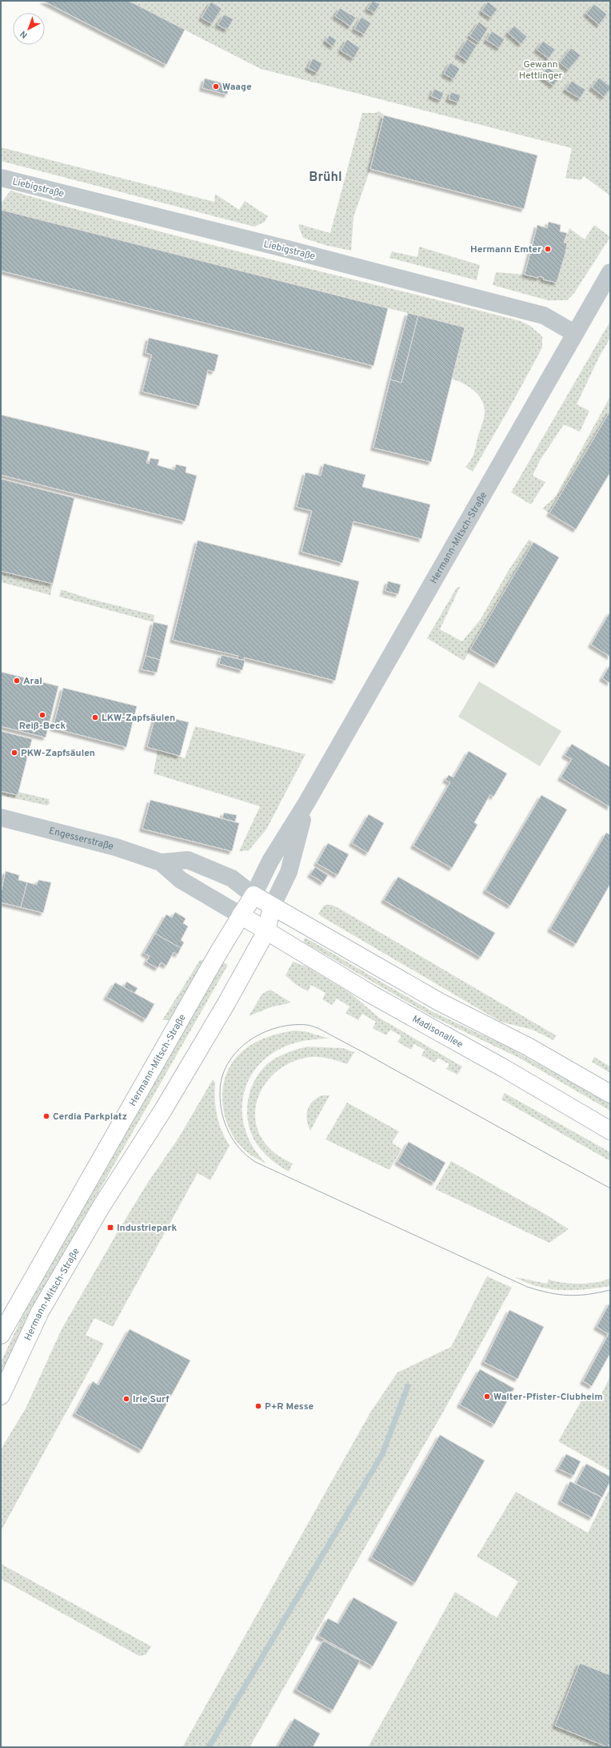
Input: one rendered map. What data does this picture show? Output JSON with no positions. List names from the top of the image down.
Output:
{
  "streets": {
    "main road": ["Hermann-Mitsch-Straße", "Engesserstraße", "Madisonallee"],
    "street": ["Liebigstraße"]
  },
  "crossings": [
    ["Liebigstraße", "Hermann-Mitsch-Straße"],
    ["Hermann-Mitsch-Straße", "Engesserstraße"],
    ["Hermann-Mitsch-Straße", "Madisonallee"],
    ["Engesserstraße", "Madisonallee"]
  ],
  "districts": ["Brühl"],
  "parks": ["Gewann Hettlinger"],
  "places": {
    "other": [
      "Waage",
      "Hermann Emter",
      "Aral",
      "Reiß-Beck",
      "LKW-Zapfsäulen",
      "PKW-Zapfsäulen",
      "Cerdia Parkplatz",
      "Walter-Pfister-Clubheim",
      "Irie Surf",
      "P+R Messe"
    ],
    "transit": ["Industriepark"]
  },
  "north": "bottom left"
}
